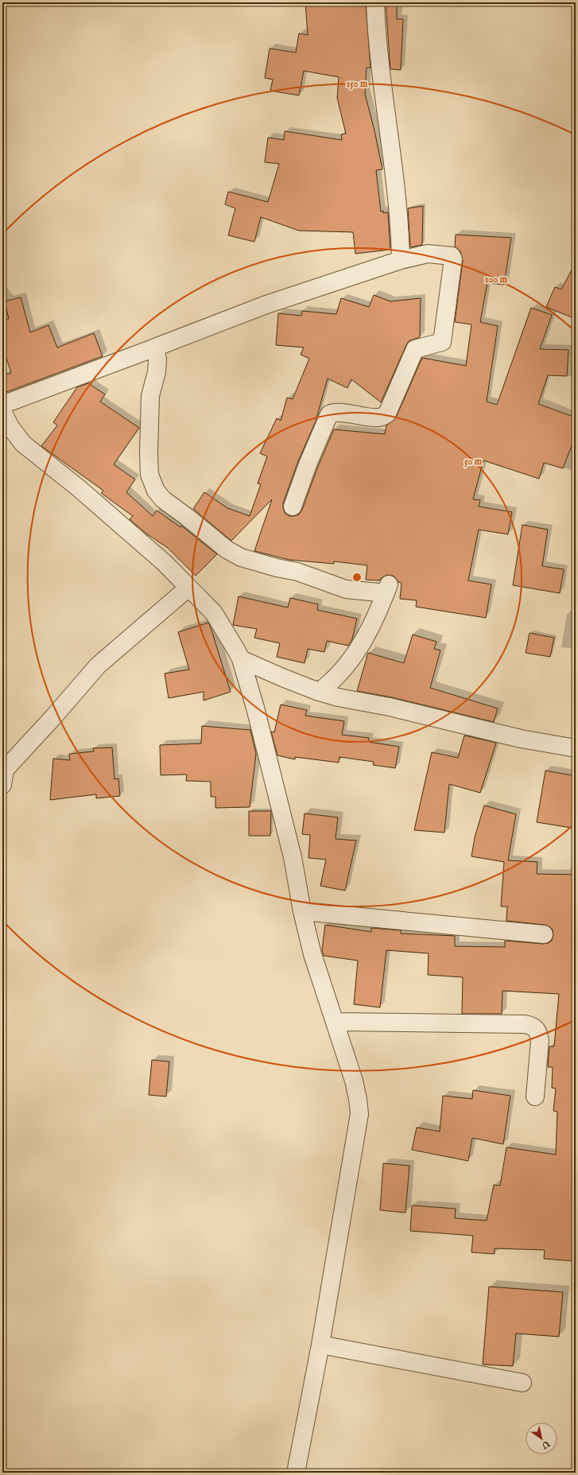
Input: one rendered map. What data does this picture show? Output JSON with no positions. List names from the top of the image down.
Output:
{
  "north": "bottom right",
  "rings": ["150 m", "100 m", "50 m"]
}
